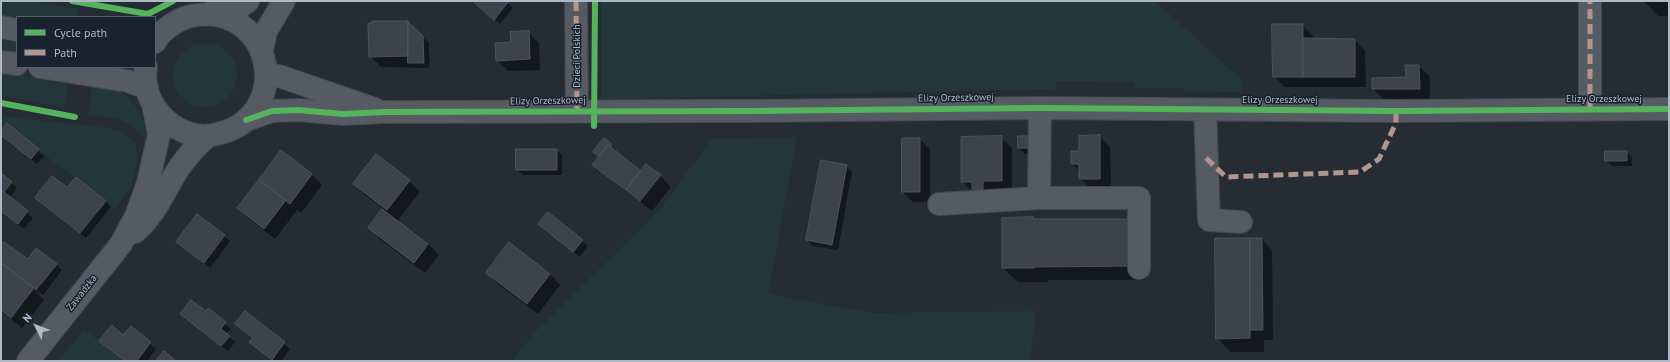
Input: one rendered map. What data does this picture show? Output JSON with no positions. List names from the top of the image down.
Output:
{
  "streets": {
    "street": ["Dzieci Polskich", "Elizy Orzeszkowej", "Zawadzka"]
  },
  "crossings": [
    ["Dzieci Polskich", "Elizy Orzeszkowej"]
  ],
  "legend": ["Cycle path", "Path"],
  "north": "top left"
}
